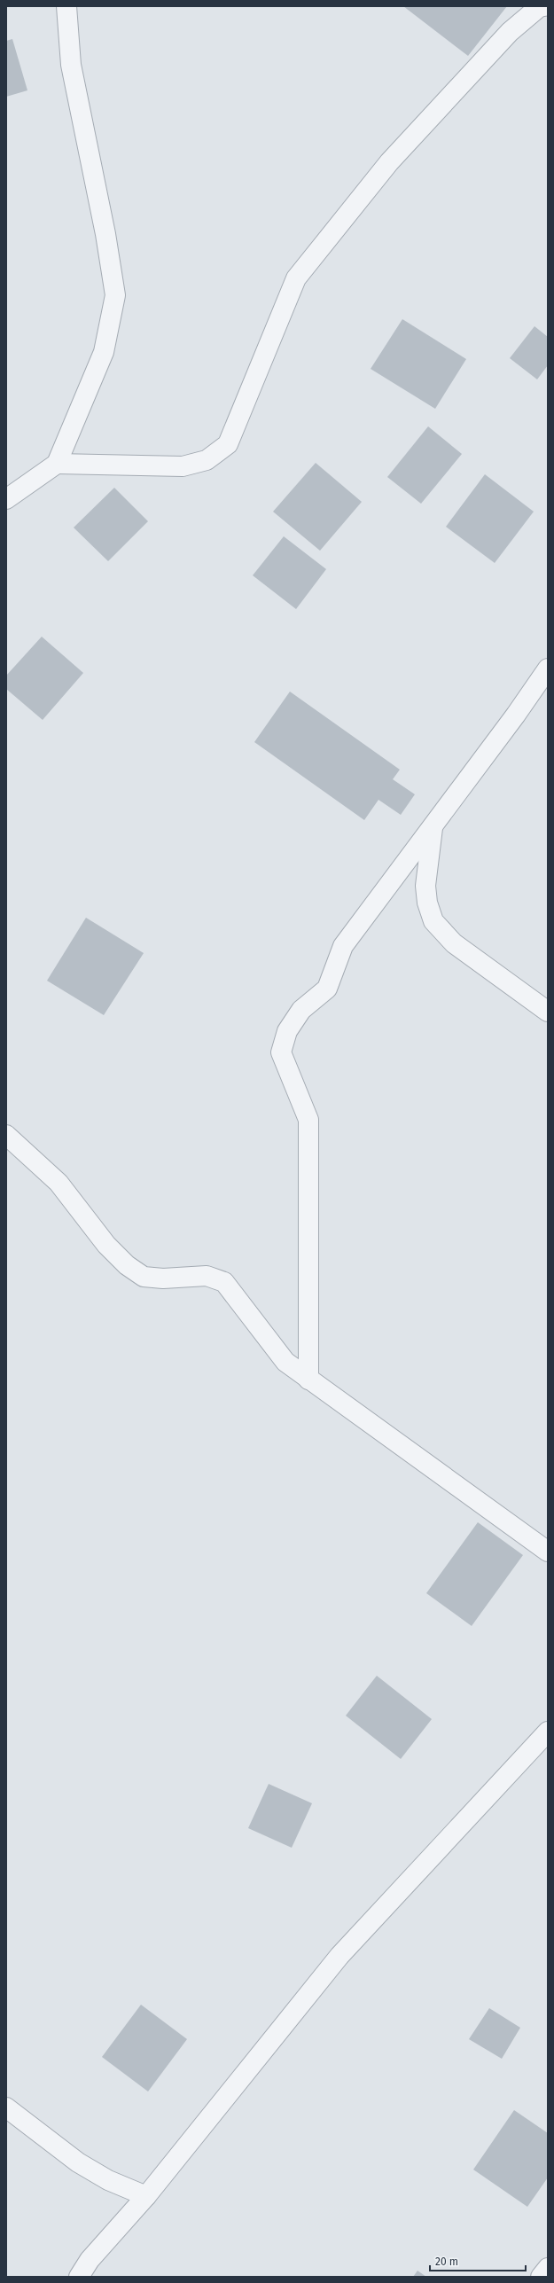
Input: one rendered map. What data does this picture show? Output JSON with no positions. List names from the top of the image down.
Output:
{
  "scale_bar": "20 m"
}
